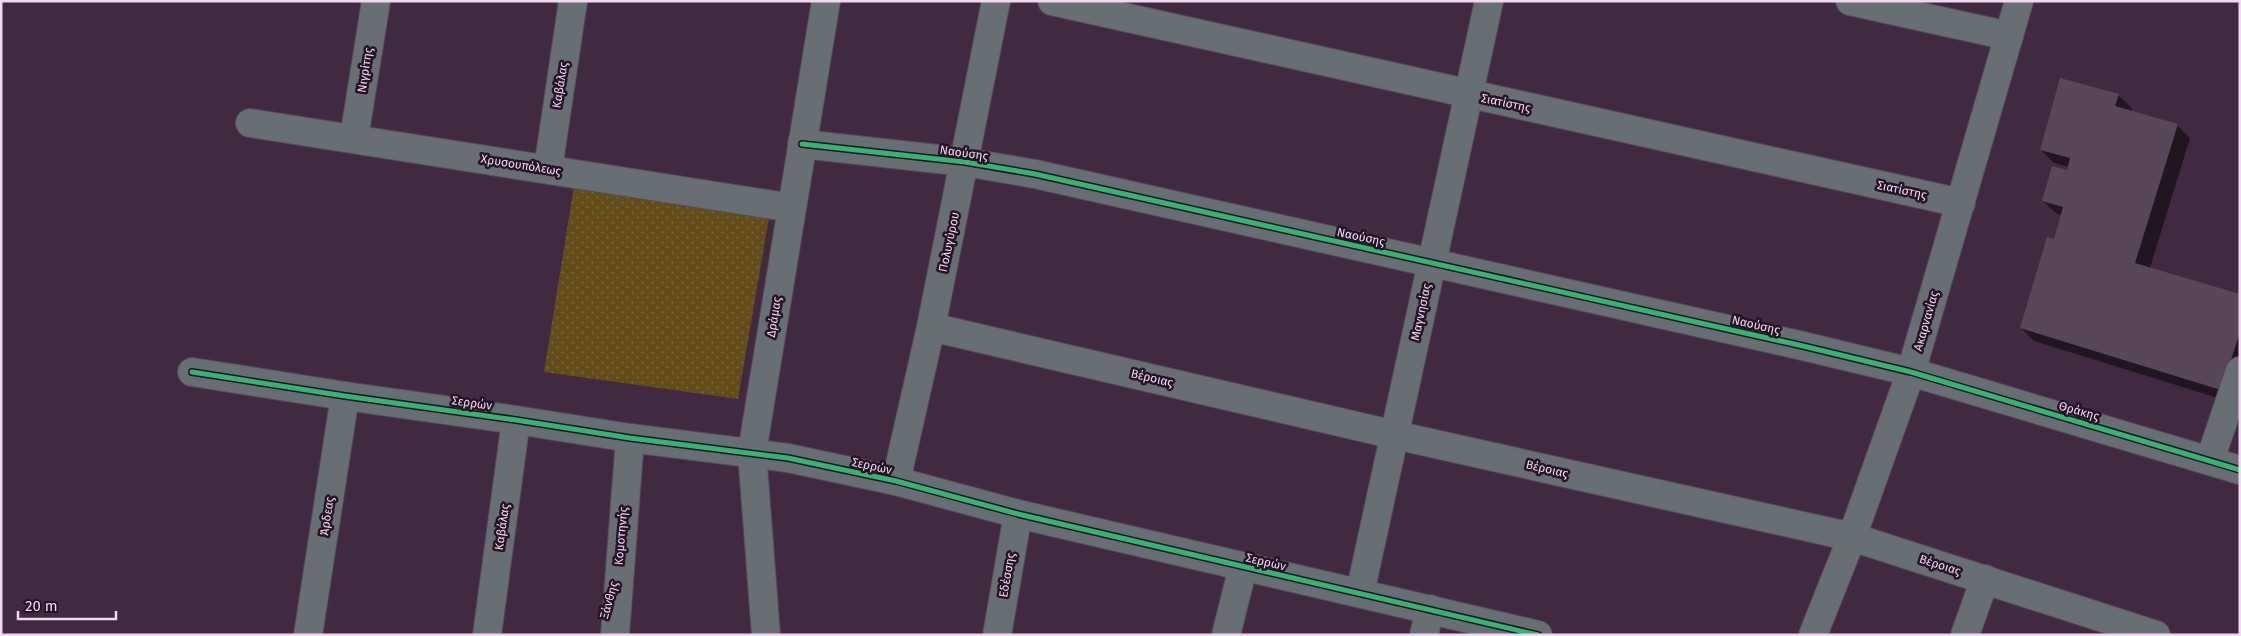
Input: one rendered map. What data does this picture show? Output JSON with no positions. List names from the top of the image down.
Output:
{
  "streets": {
    "street": [
      "Νιγρίτης",
      "Καβάλας",
      "Σιατίστης",
      "Ναούσης",
      "Χρυσουπόλεως",
      "Πολυγύρου",
      "Μαγνησίας",
      "Δράμας",
      "Ακαρνανίας",
      "Βέροιας",
      "Σερρών",
      "Θράκης",
      "Άρδεας",
      "Κομοτηνής",
      "Εδέσσης",
      "Ξάνθης"
    ]
  },
  "crossings": [
    ["Νιγρίτης", "Χρυσουπόλεως"],
    ["Καβάλας", "Χρυσουπόλεως"],
    ["Καβάλας", "Σερρών"],
    ["Σιατίστης", "Μαγνησίας"],
    ["Σιατίστης", "Ακαρνανίας"],
    ["Ναούσης", "Πολυγύρου"],
    ["Ναούσης", "Μαγνησίας"],
    ["Ναούσης", "Δράμας"],
    ["Ναούσης", "Ακαρνανίας"],
    ["Ναούσης", "Θράκης"],
    ["Χρυσουπόλεως", "Δράμας"],
    ["Πολυγύρου", "Βέροιας"],
    ["Πολυγύρου", "Σερρών"],
    ["Μαγνησίας", "Βέροιας"],
    ["Μαγνησίας", "Σερρών"],
    ["Δράμας", "Σερρών"],
    ["Ακαρνανίας", "Βέροιας"],
    ["Ακαρνανίας", "Θράκης"],
    ["Σερρών", "Άρδεας"],
    ["Σερρών", "Κομοτηνής"],
    ["Σερρών", "Εδέσσης"],
    ["Κομοτηνής", "Ξάνθης"]
  ],
  "scale_bar": "20 m"
}
